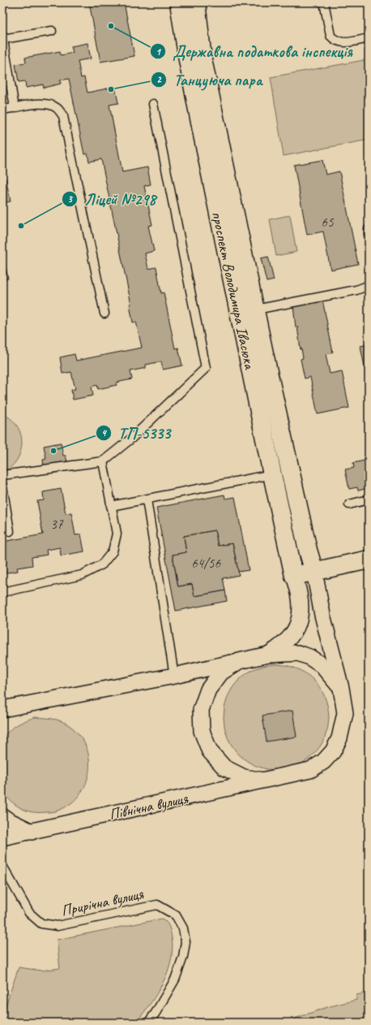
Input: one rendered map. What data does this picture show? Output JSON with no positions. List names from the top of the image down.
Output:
{
  "streets": {
    "street": ["проспект Володимира Івасюка", "Північна вулиця"],
    "lane": ["Прирічна вулиця"]
  },
  "places": [
    "Державна податкова інспекція",
    "Танцуюча пара",
    "Ліцей №298",
    "ТП-5333"
  ],
  "house_numbers": ["65", "37", "64/56"]
}
